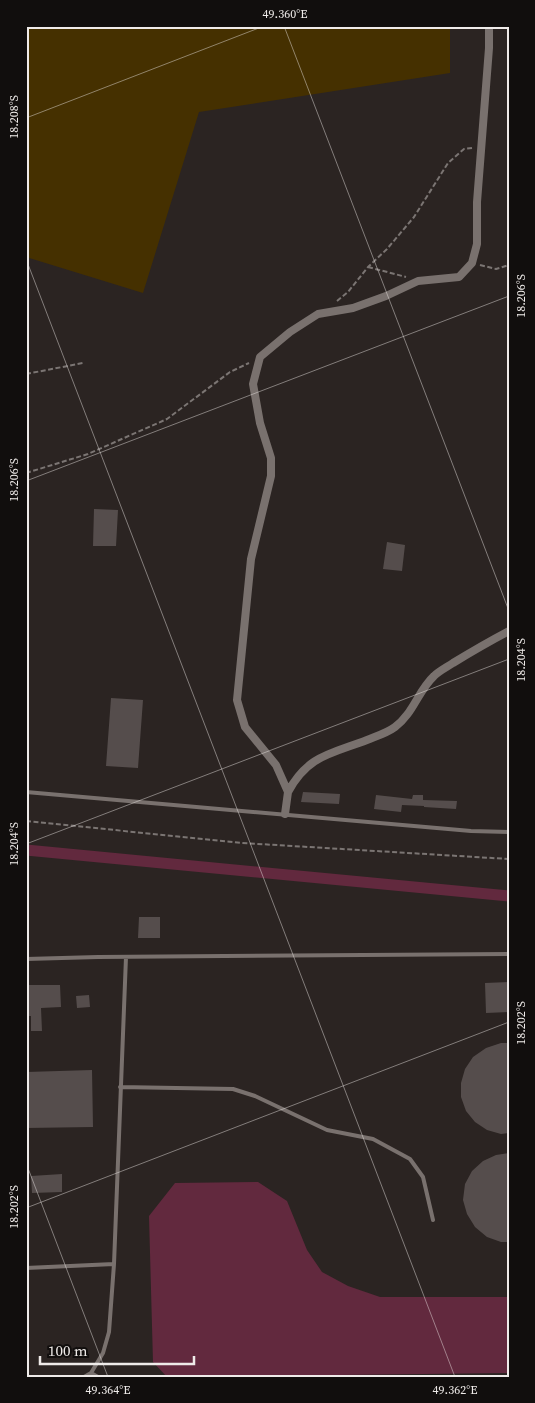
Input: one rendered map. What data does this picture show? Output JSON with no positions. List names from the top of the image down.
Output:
{
  "scale_bar": "100 m",
  "coordinates": [
    "49.360°E",
    "18.208°S",
    "18.206°S",
    "18.204°S",
    "18.202°S",
    "49.364°E",
    "49.362°E"
  ]
}
